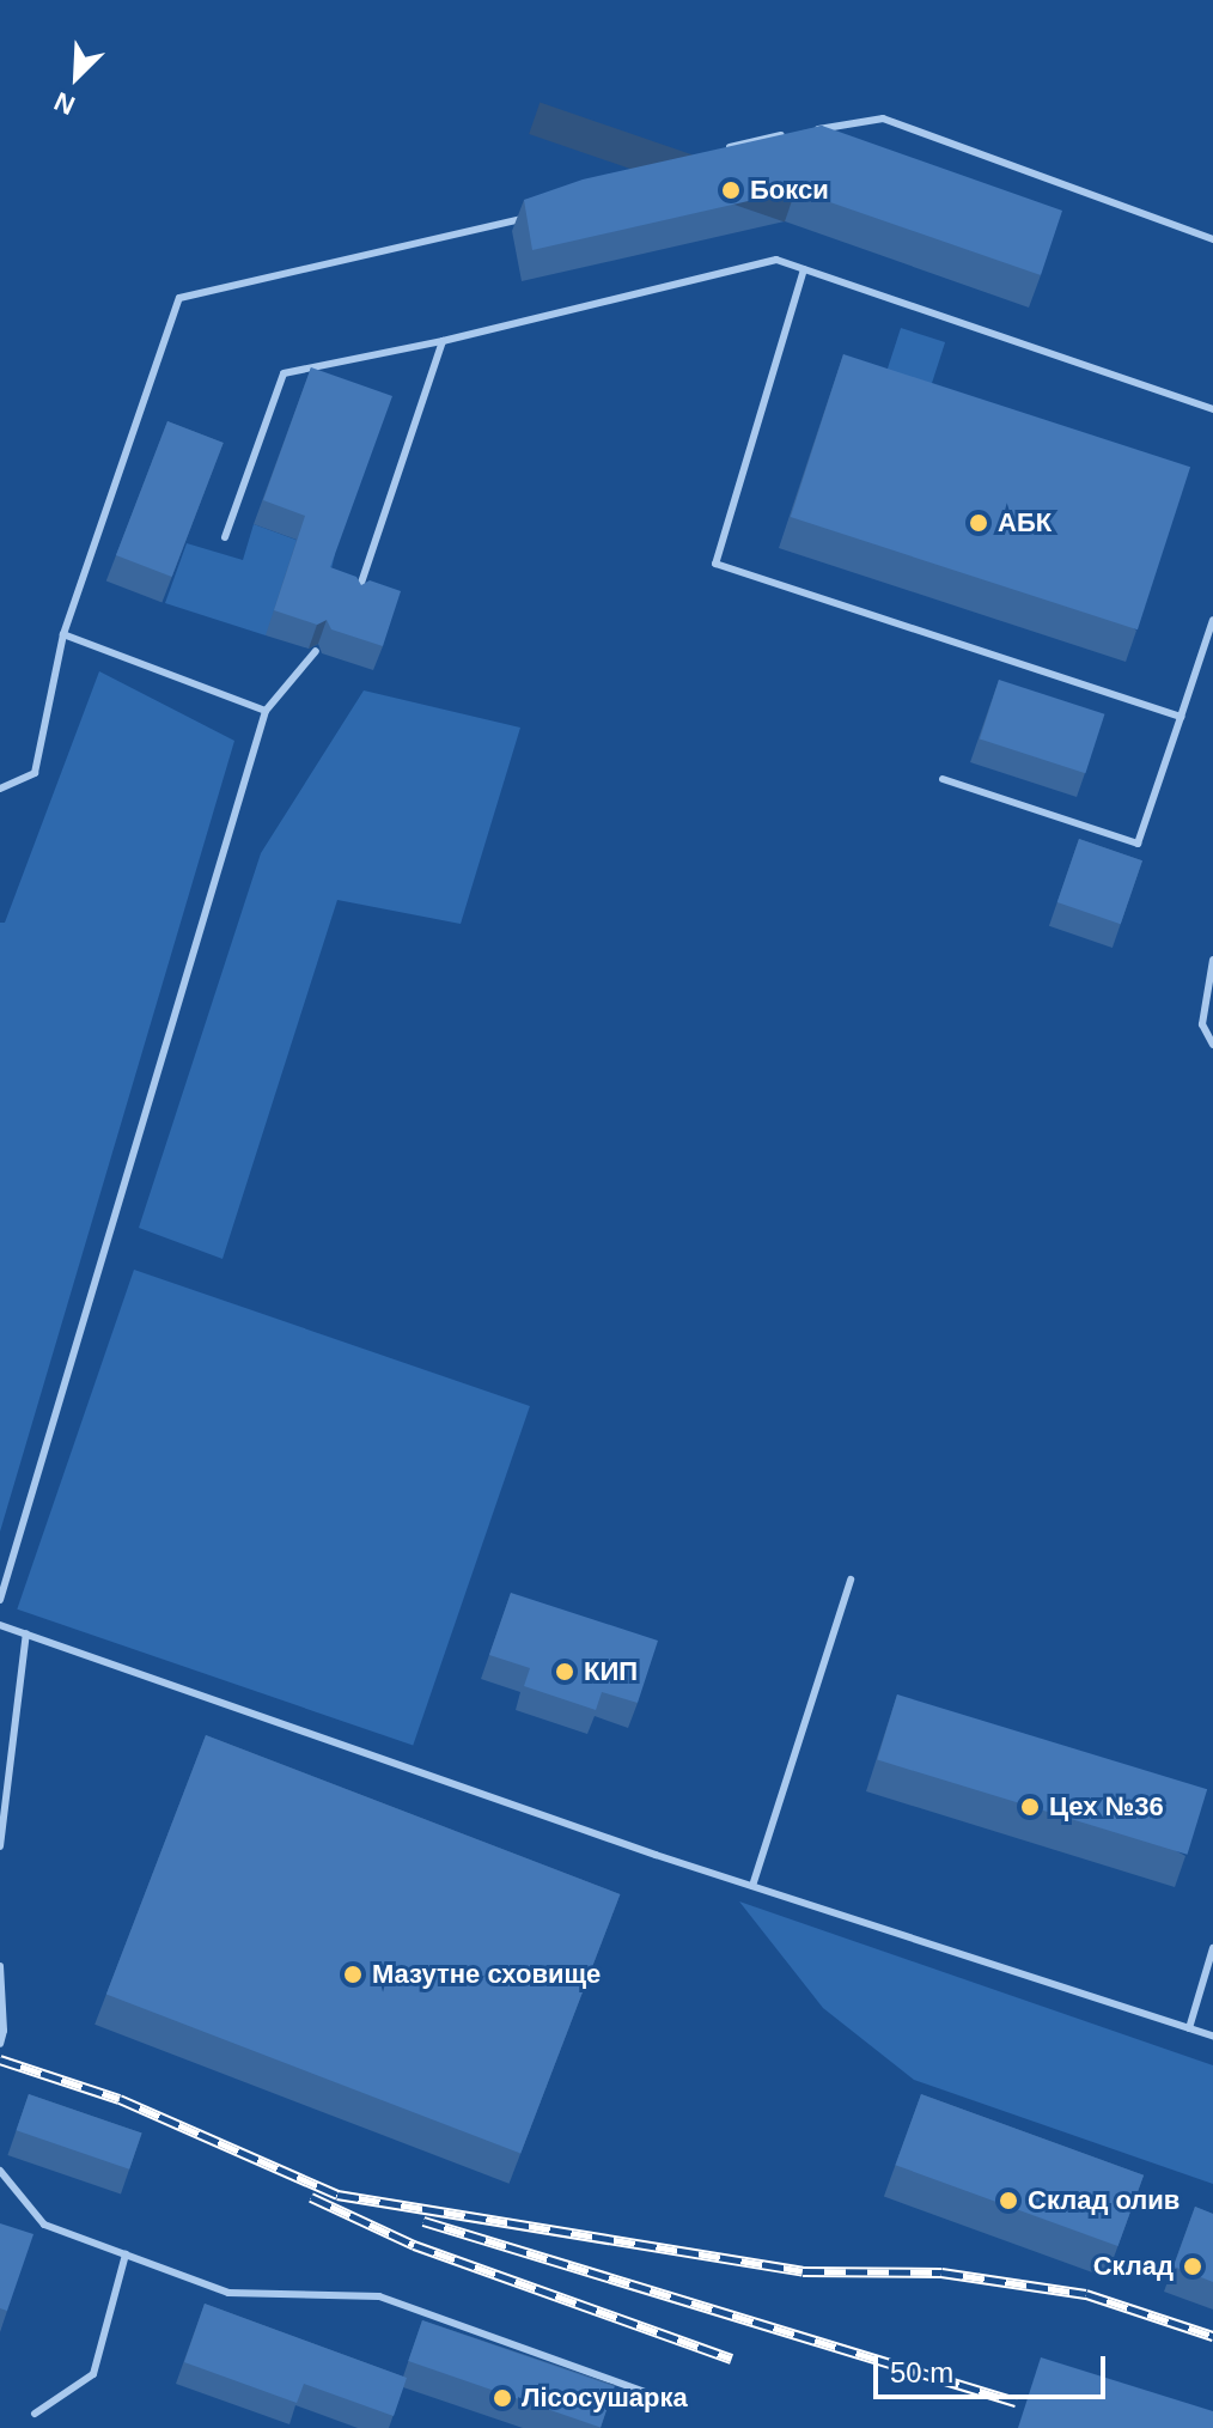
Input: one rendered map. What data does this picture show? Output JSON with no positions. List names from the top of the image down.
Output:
{
  "places": [
    "Бокси",
    "АБК",
    "КИП",
    "Цех №36",
    "Мазутне сховище",
    "Склад олив",
    "Склад",
    "Лісосушарка"
  ],
  "scale_bar": "50 m",
  "north": "bottom left"
}
